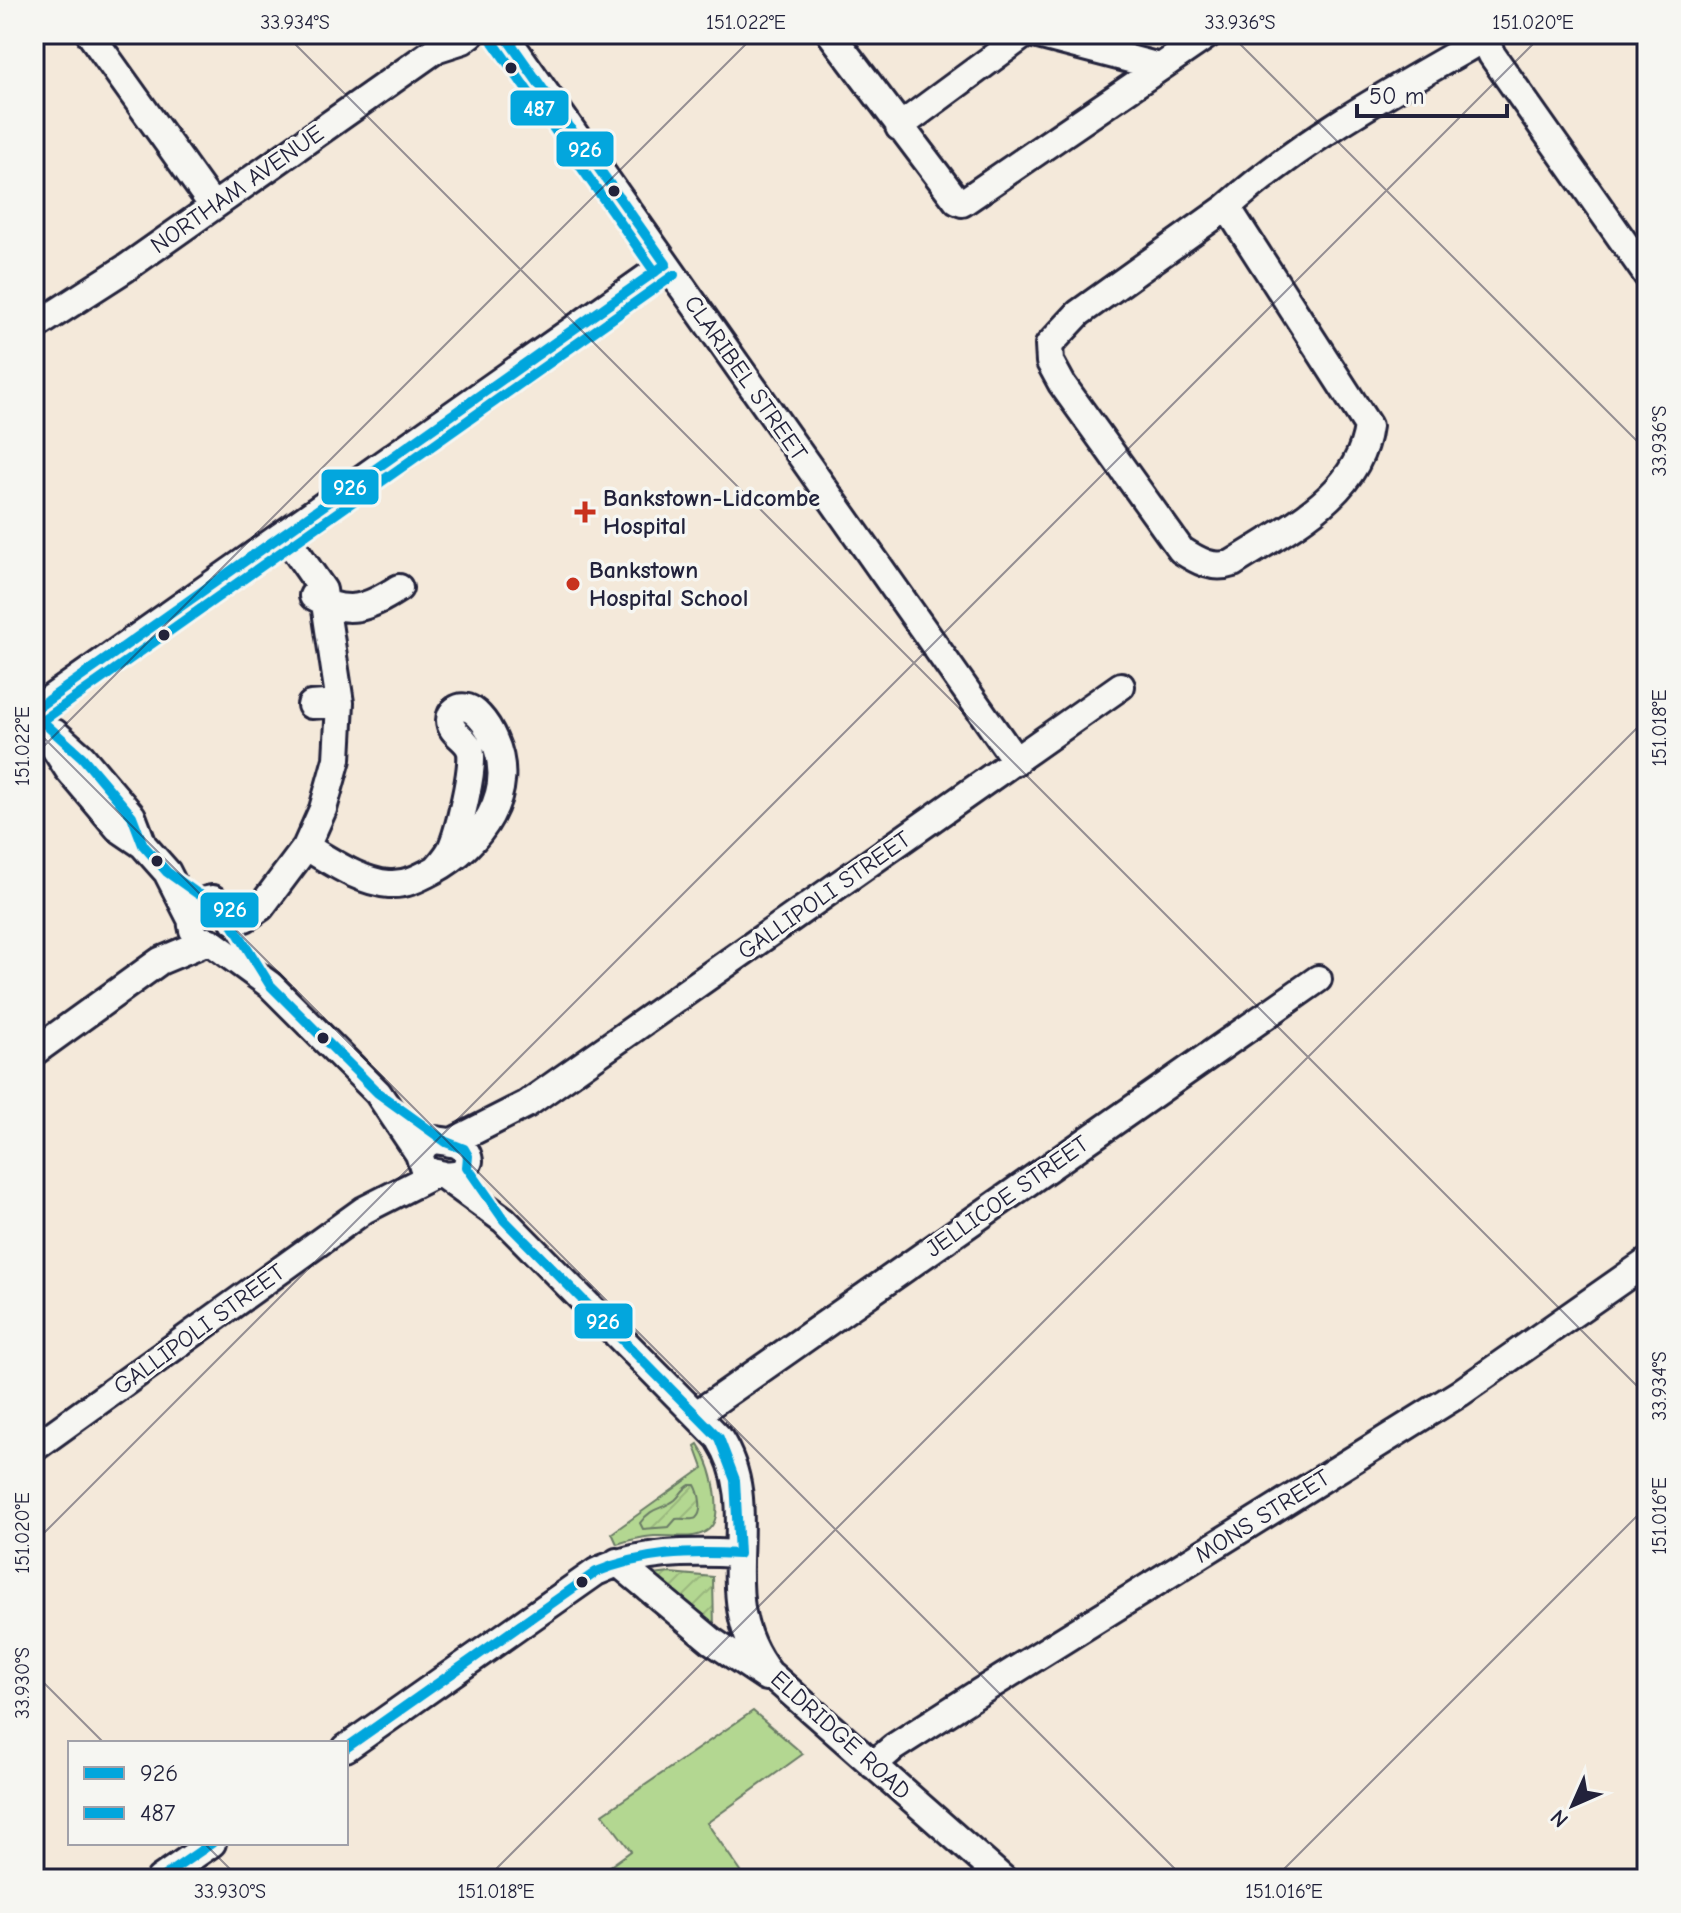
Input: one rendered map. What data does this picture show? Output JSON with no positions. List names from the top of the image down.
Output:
{
  "streets": {
    "street": [
      "NORTHAM AVENUE",
      "CLARIBEL STREET",
      "GALLIPOLI STREET",
      "JELLICOE STREET",
      "MONS STREET",
      "ELDRIDGE ROAD"
    ]
  },
  "crossings": [
    ["CLARIBEL STREET", "GALLIPOLI STREET"],
    ["GALLIPOLI STREET", "ELDRIDGE ROAD"],
    ["JELLICOE STREET", "ELDRIDGE ROAD"],
    ["MONS STREET", "ELDRIDGE ROAD"]
  ],
  "places": {
    "health": ["Bankstown-Lidcombe Hospital"],
    "other": ["Bankstown Hospital School"]
  },
  "lines": ["transit line 926", "transit line 487"],
  "legend": ["926", "487"],
  "scale_bar": "50 m",
  "north": "bottom left",
  "coordinates": [
    "33.934°S",
    "151.022°E",
    "33.936°S",
    "151.020°E",
    "151.018°E",
    "151.016°E",
    "33.930°S"
  ]
}
